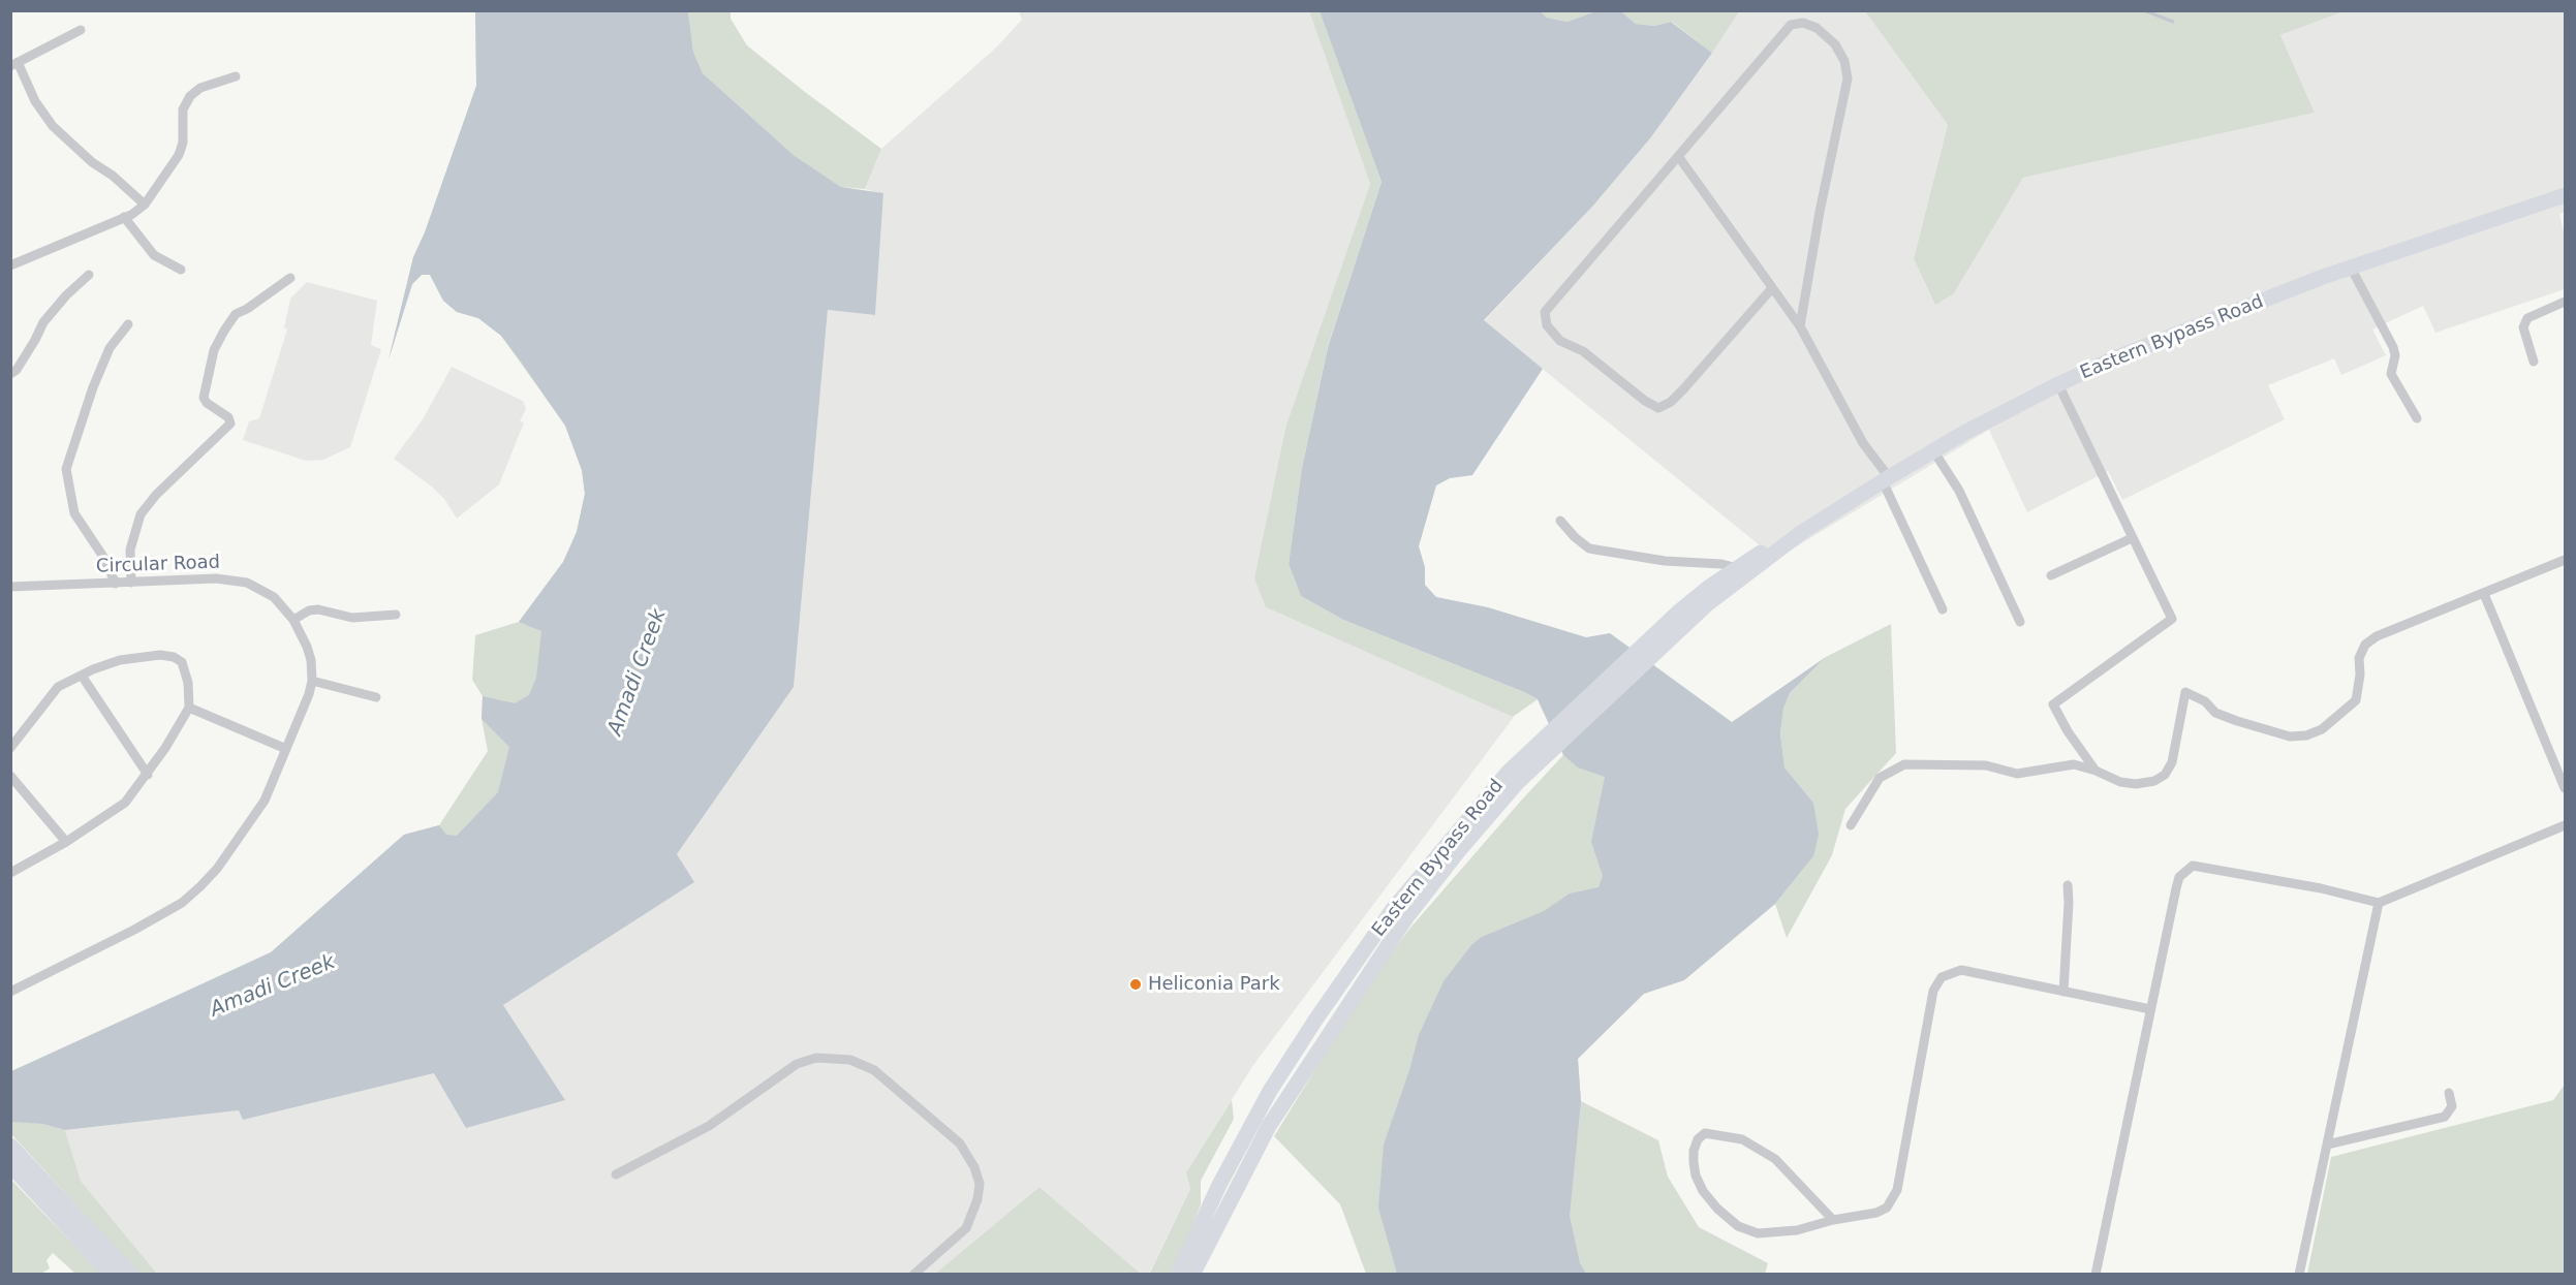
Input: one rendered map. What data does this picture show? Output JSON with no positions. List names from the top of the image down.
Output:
{
  "streets": {
    "main road": ["Eastern Bypass Road"],
    "street": ["Circular Road"]
  },
  "water": ["Amadi Creek"],
  "places": ["Heliconia Park"]
}
